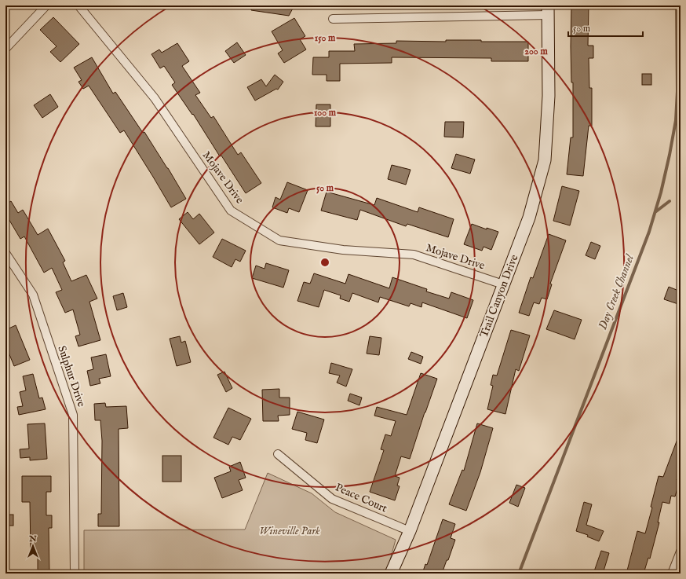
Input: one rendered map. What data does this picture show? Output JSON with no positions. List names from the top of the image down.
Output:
{
  "streets": {
    "street": [
      "Mojave Drive",
      "Trail Canyon Drive",
      "Sulphur Drive",
      "Peace Court"
    ]
  },
  "crossings": [
    ["Mojave Drive", "Trail Canyon Drive"],
    ["Trail Canyon Drive", "Peace Court"]
  ],
  "water": ["Day Creek Channel"],
  "parks": ["Wineville Park"],
  "scale_bar": "50 m",
  "north": "top",
  "rings": [
    "150 m",
    "200 m",
    "100 m",
    "50 m"
  ]
}
